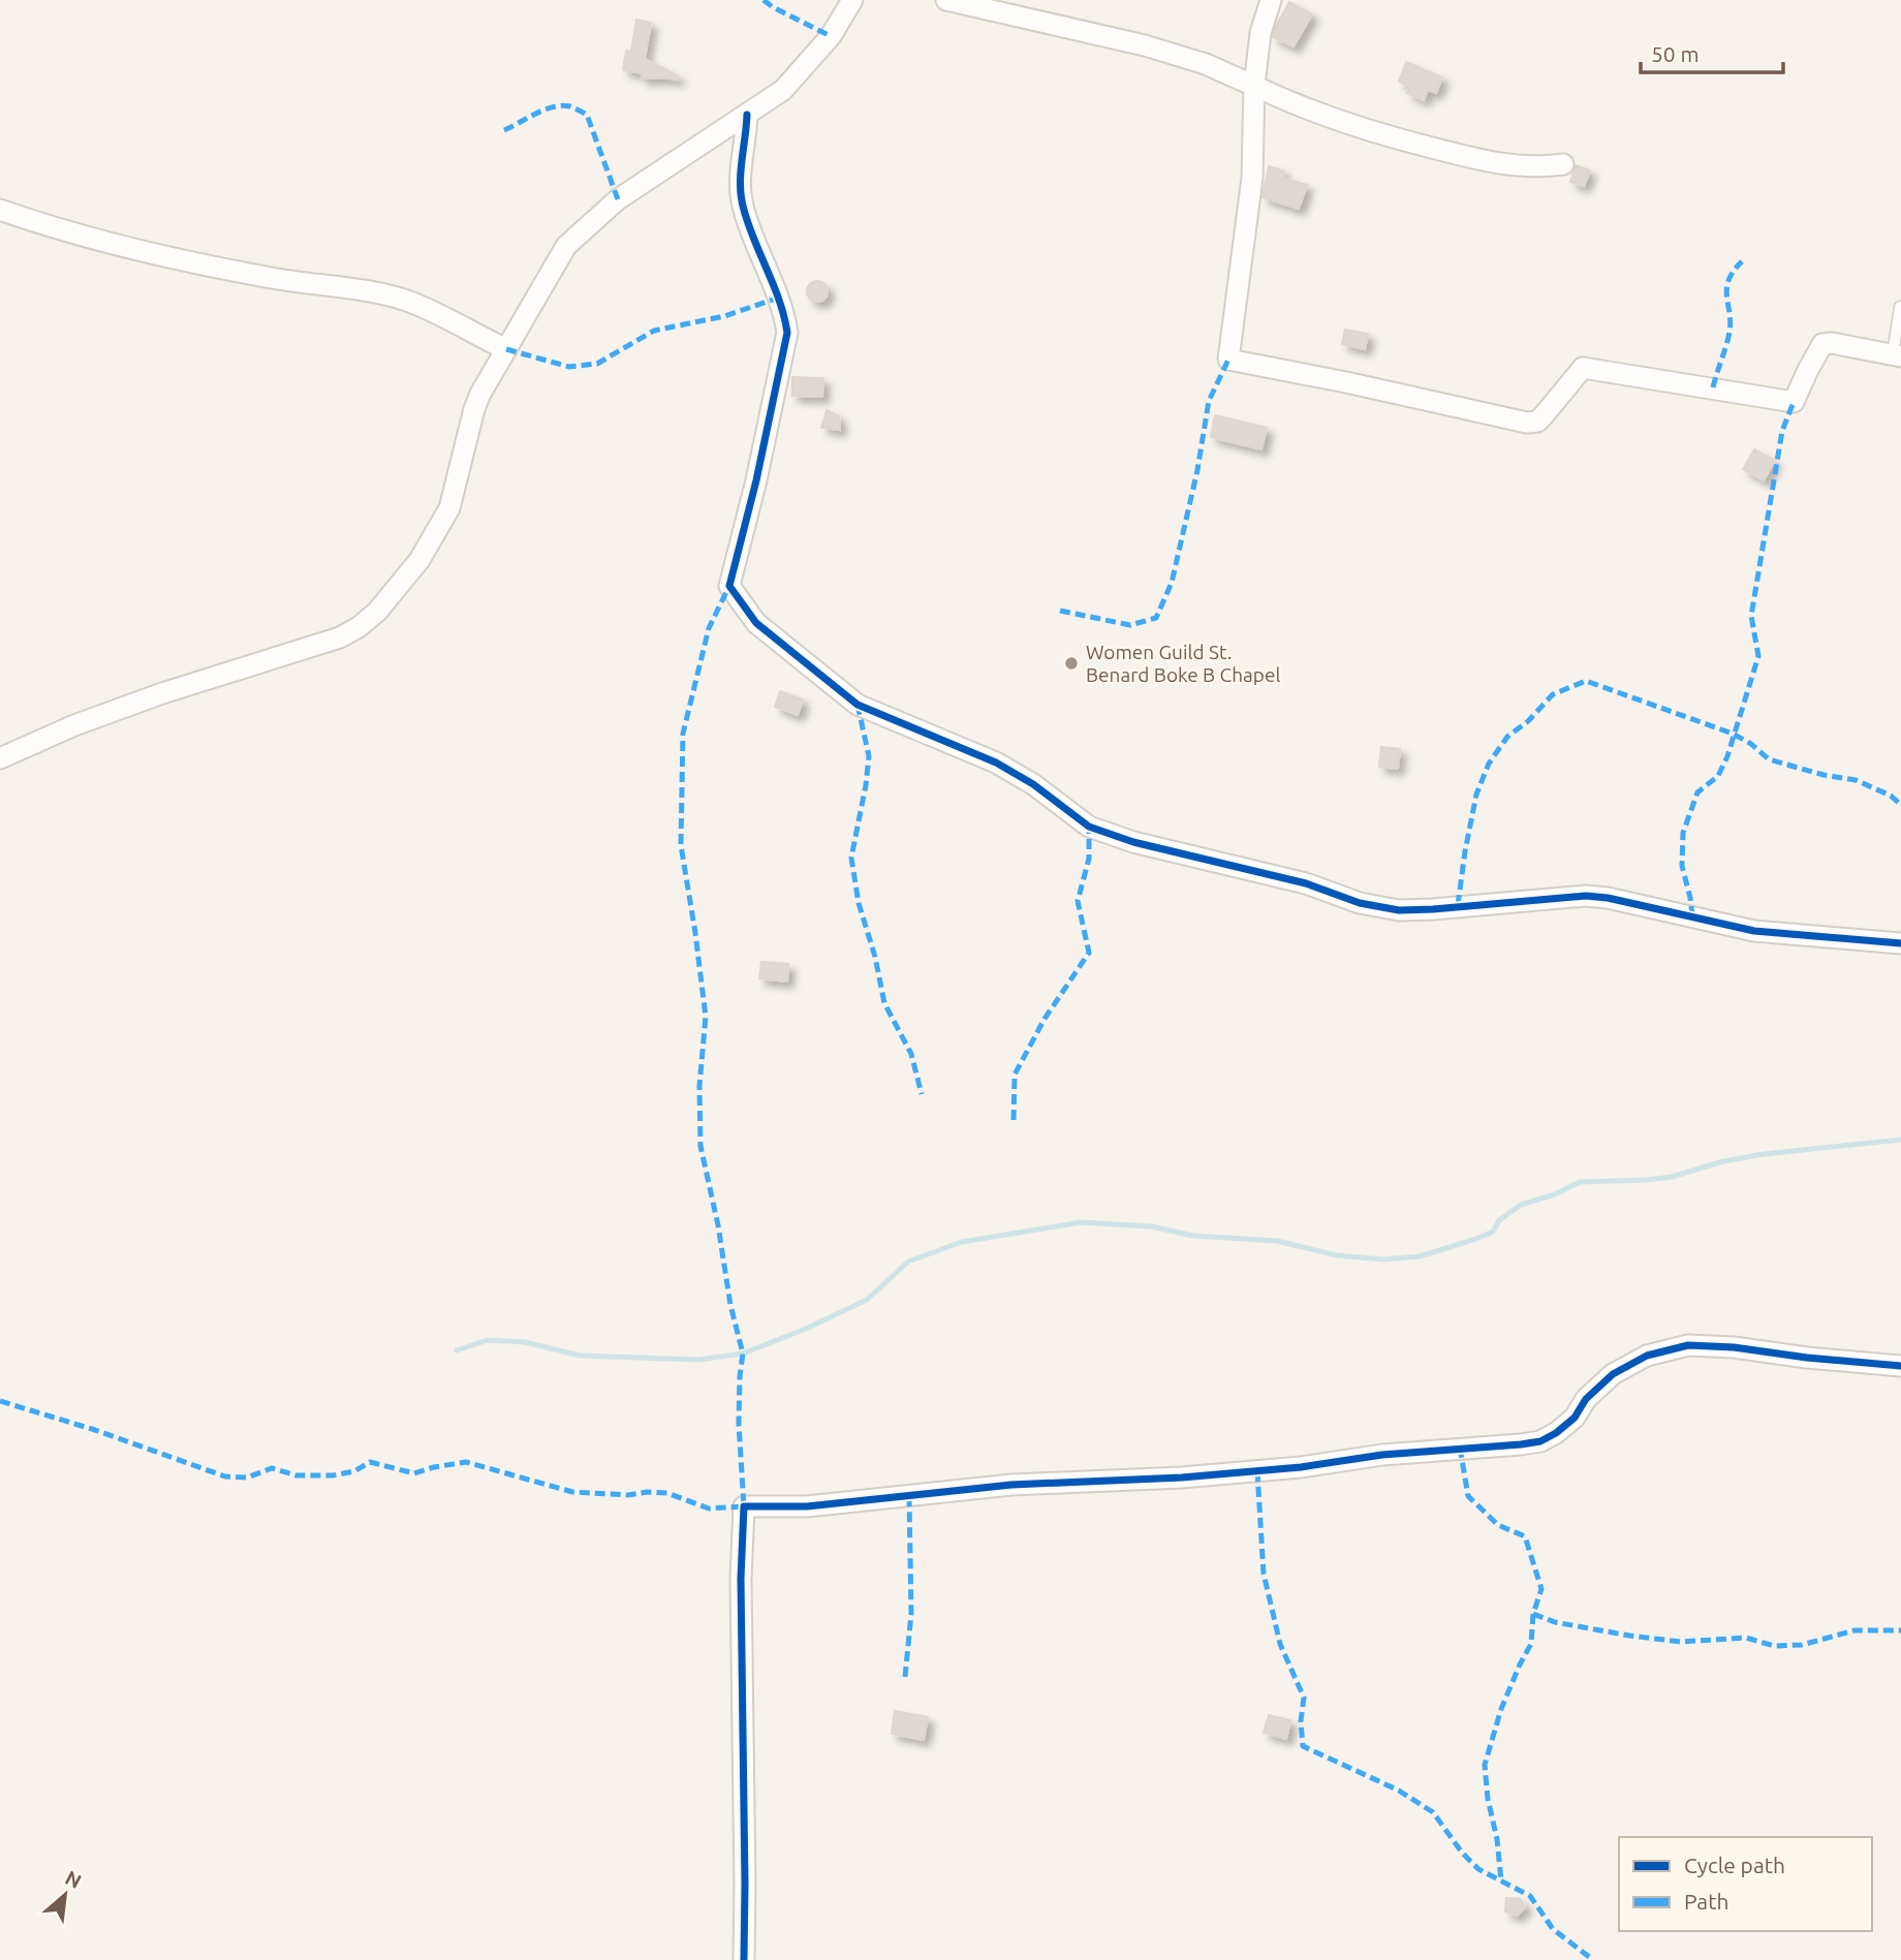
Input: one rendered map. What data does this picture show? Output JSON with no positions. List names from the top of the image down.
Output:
{
  "places": ["Women Guild St. Benard Boke B Chapel"],
  "legend": ["Cycle path", "Path"],
  "scale_bar": "50 m",
  "north": "top right"
}
